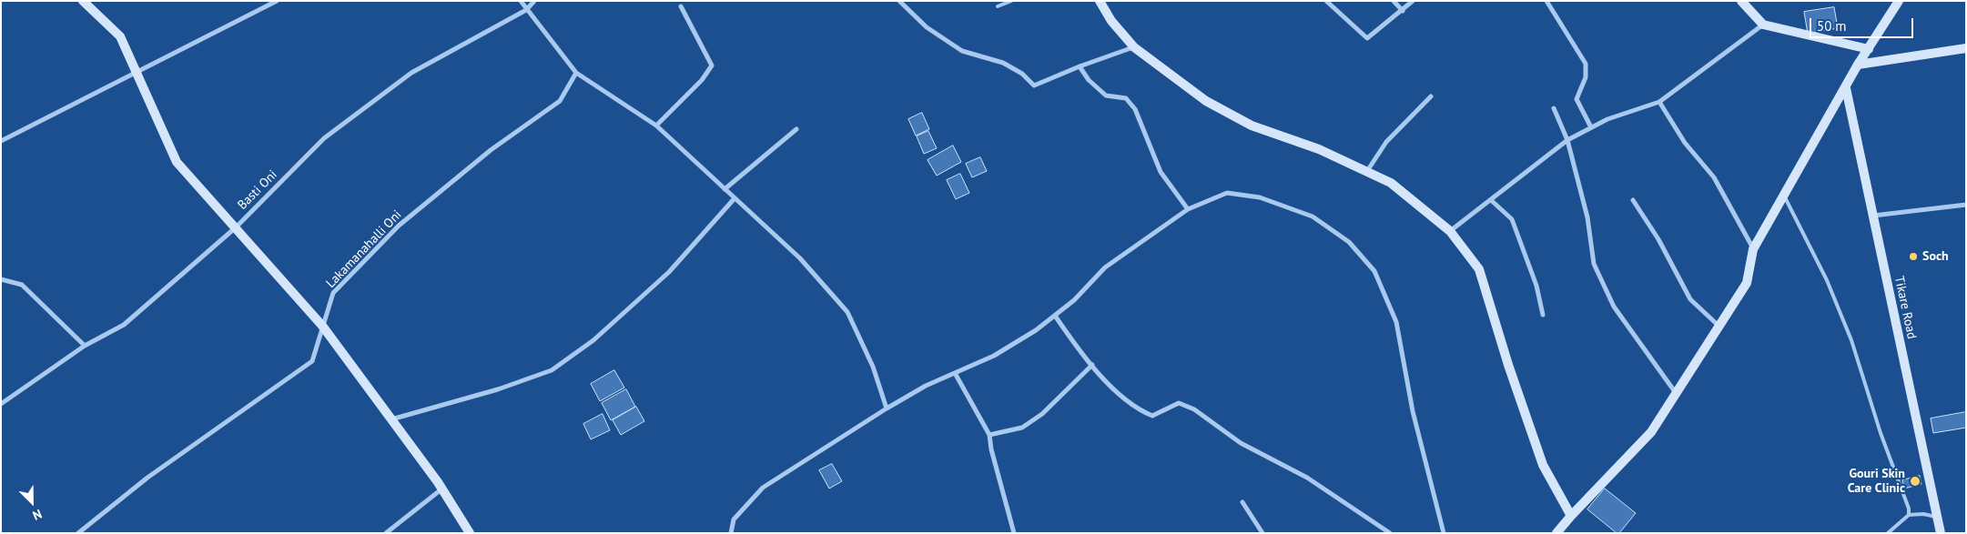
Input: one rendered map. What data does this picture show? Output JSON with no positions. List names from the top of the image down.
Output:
{
  "streets": {
    "street": ["Basti Oni", "Lakamanahalli Oni", "Tikare Road"]
  },
  "places": ["Soch", "Gouri Skin Care Clinic"],
  "scale_bar": "50 m",
  "north": "bottom right"
}
